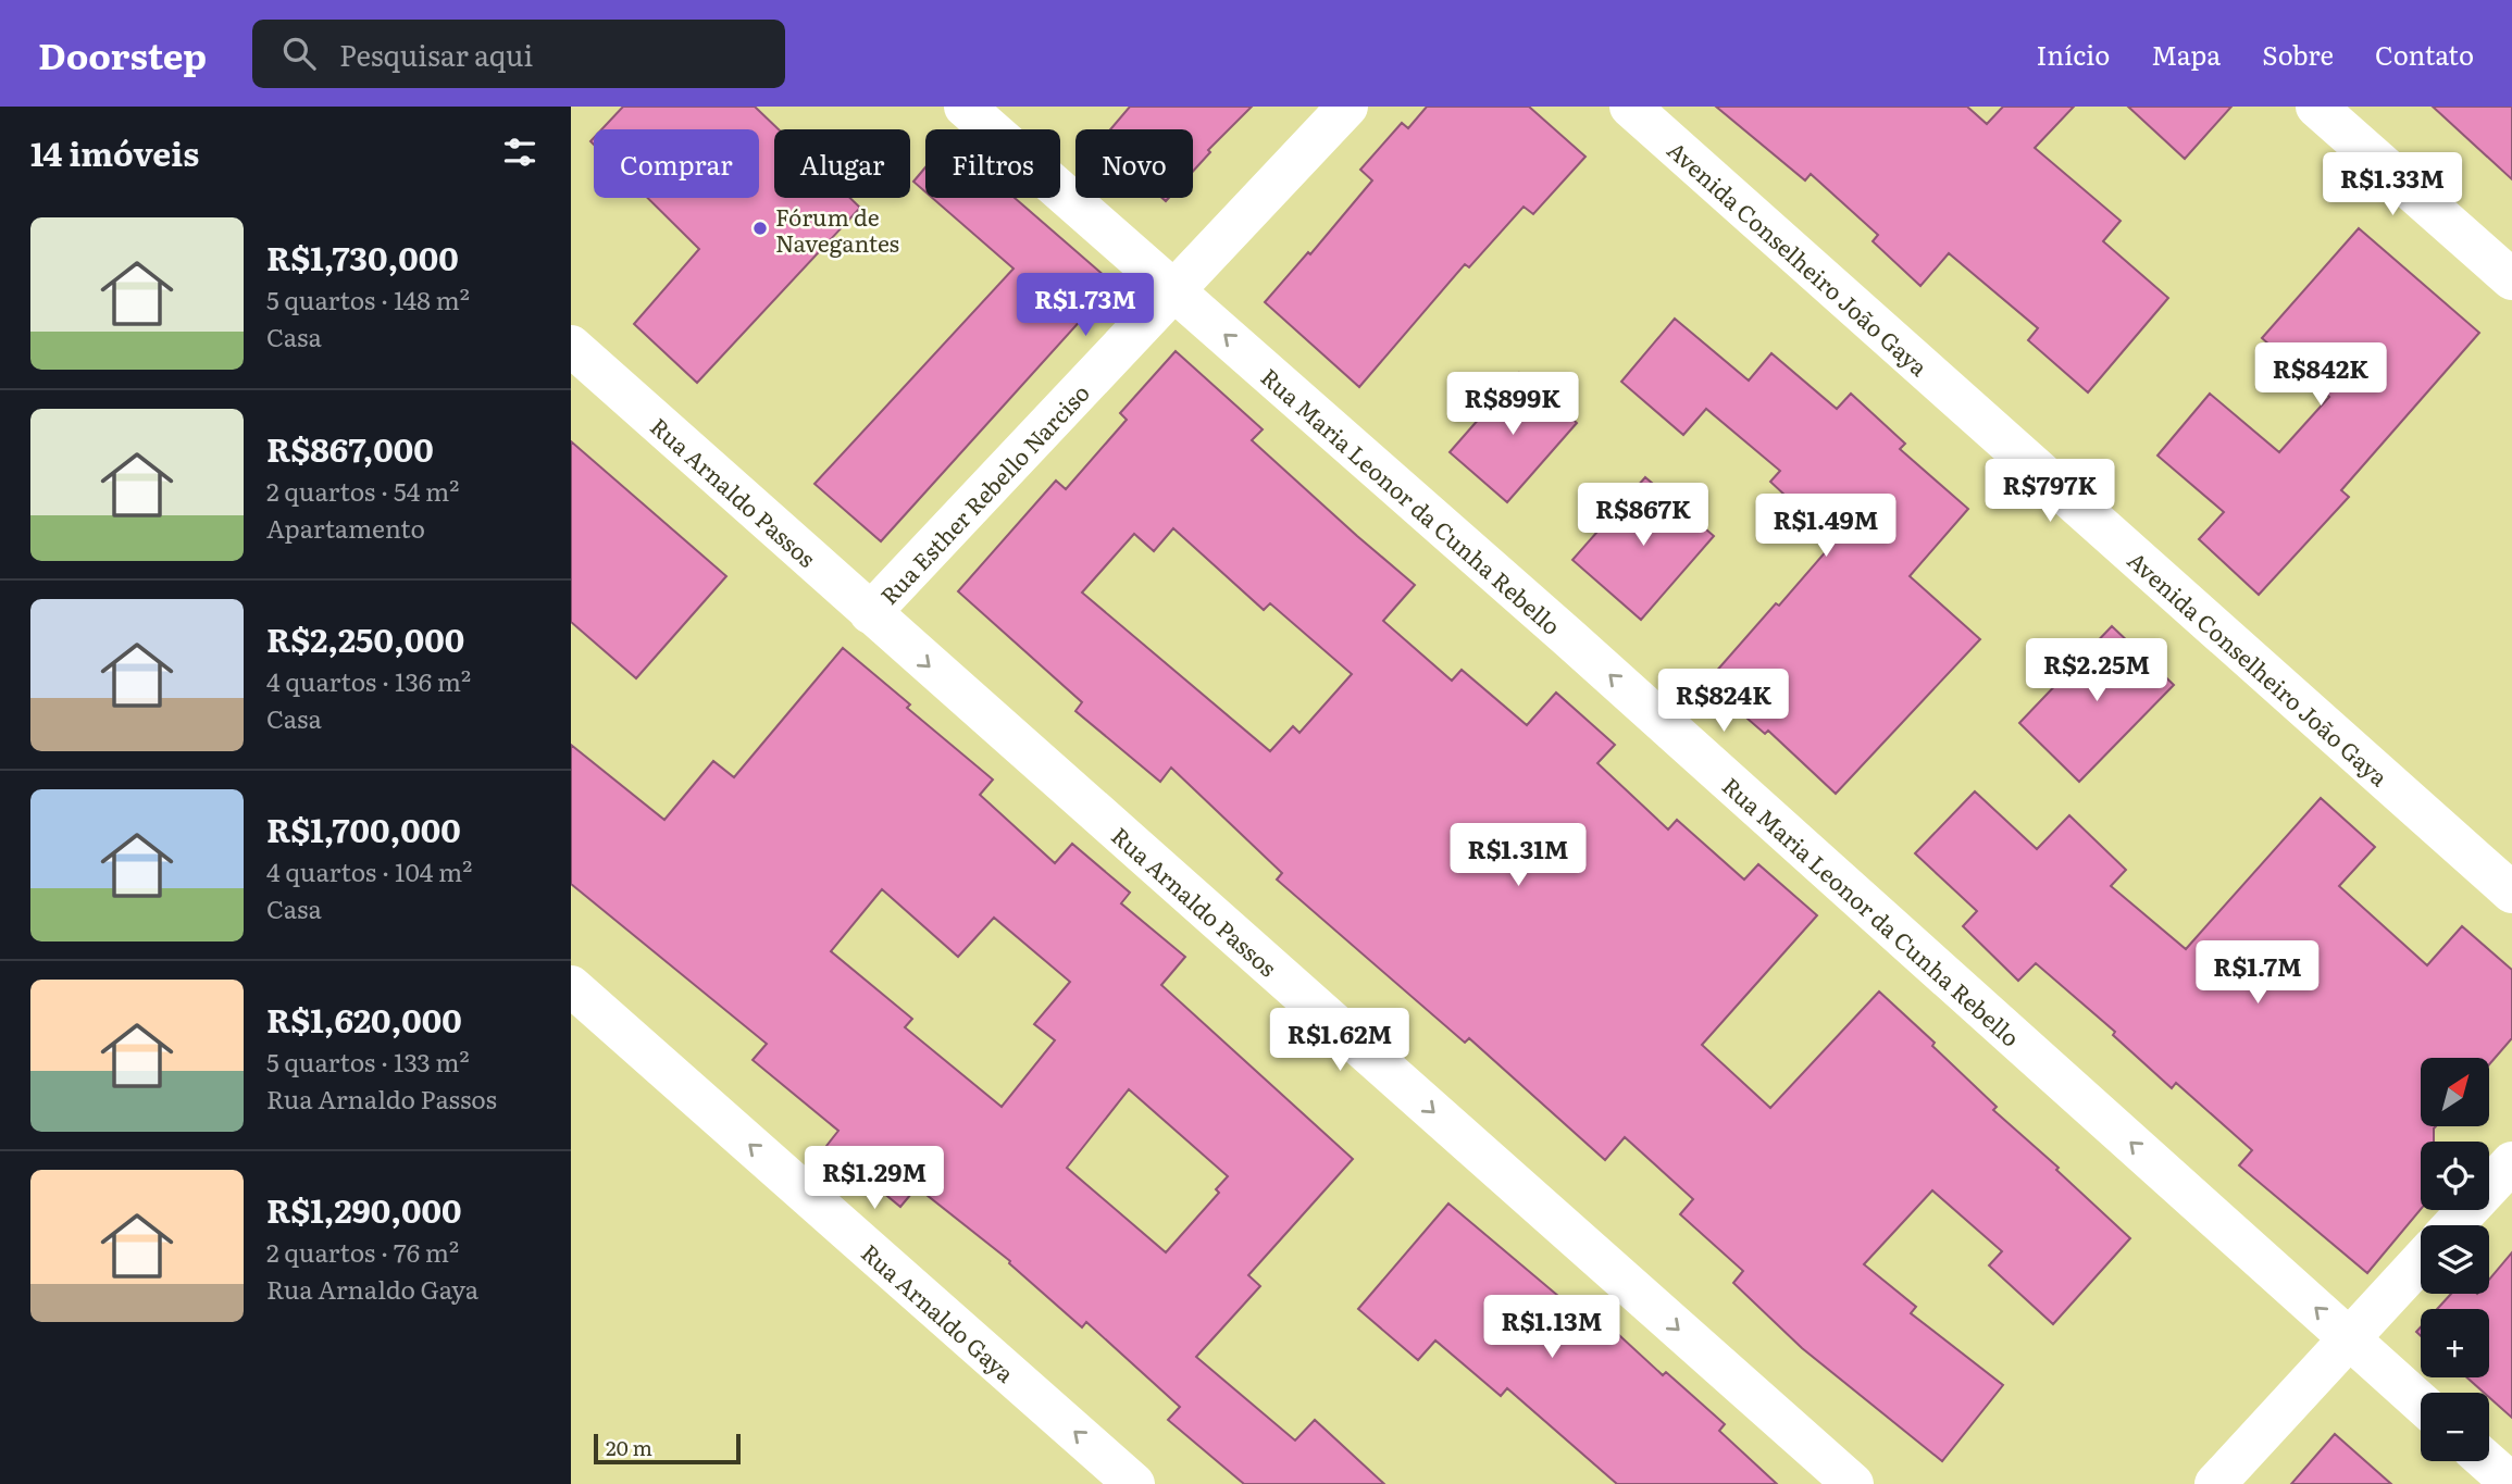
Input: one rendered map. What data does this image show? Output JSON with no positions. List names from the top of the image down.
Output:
{
  "streets": {
    "street": [
      "Avenida Conselheiro João Gaya",
      "Rua Arnaldo Passos",
      "Rua Esther Rebello Narciso",
      "Rua Maria Leonor da Cunha Rebello",
      "Rua Arnaldo Gaya"
    ]
  },
  "crossings": [
    ["Rua Arnaldo Passos", "Rua Esther Rebello Narciso"],
    ["Rua Esther Rebello Narciso", "Rua Maria Leonor da Cunha Rebello"]
  ],
  "one_way": ["Rua Arnaldo Passos", "Rua Maria Leonor da Cunha Rebello", "Rua Arnaldo Gaya"],
  "places": ["Fórum de Navegantes"],
  "scale_bar": "20 m",
  "north": "top right",
  "page": {
    "header": "Doorstep",
    "search": "Pesquisar aqui",
    "nav": [
      "Início",
      "Mapa",
      "Sobre",
      "Contato"
    ],
    "heading": "14 imóveis",
    "chip": [
      "Comprar",
      "Alugar",
      "Filtros",
      "Novo"
    ],
    "price": [
      "R$1.33M",
      "R$1.73M",
      "R$842K",
      "R$899K",
      "R$797K",
      "R$867K",
      "R$1.49M",
      "R$2.25M",
      "R$824K",
      "R$1.31M",
      "R$1.7M",
      "R$1.62M",
      "R$1.29M",
      "R$1.13M"
    ],
    "list": [
      {
        "name": "R$1,730,000",
        "note": "5 quartos · 148 m² · Casa"
      },
      {
        "name": "R$867,000",
        "note": "2 quartos · 54 m² · Apartamento"
      },
      {
        "name": "R$2,250,000",
        "note": "4 quartos · 136 m² · Casa"
      },
      {
        "name": "R$1,700,000",
        "note": "4 quartos · 104 m² · Casa"
      },
      {
        "name": "R$1,620,000",
        "note": "5 quartos · 133 m² · Rua Arnaldo Passos"
      },
      {
        "name": "R$1,290,000",
        "note": "2 quartos · 76 m² · Rua Arnaldo Gaya"
      }
    ],
    "map_buttons": ["+", "−"],
    "scale": "20 m"
  }
}
